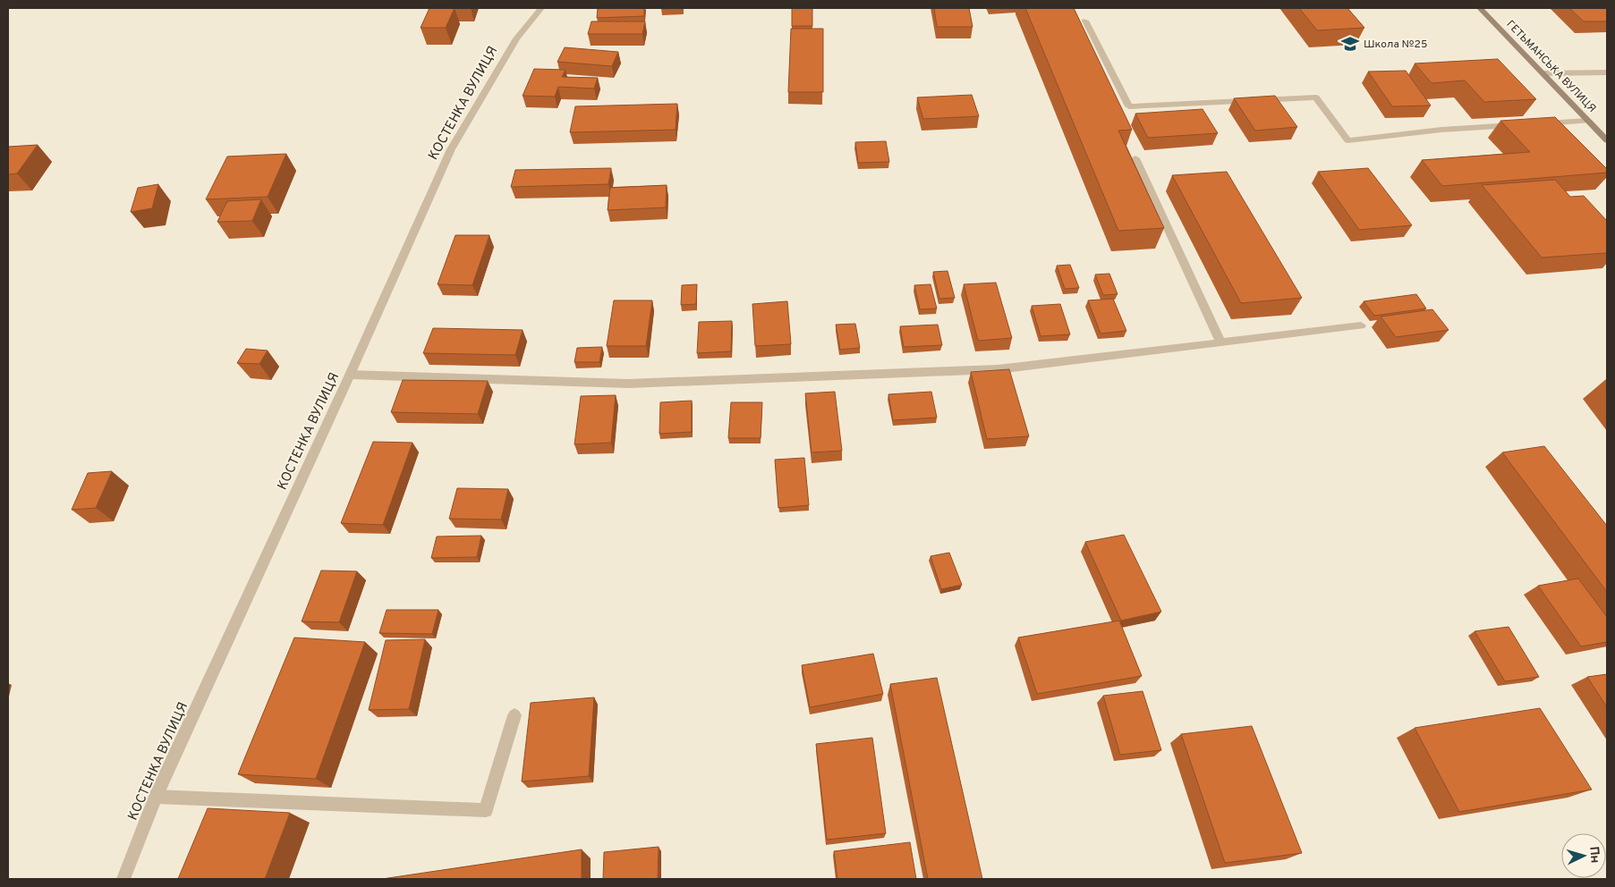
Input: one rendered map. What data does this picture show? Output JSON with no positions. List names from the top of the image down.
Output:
{
  "streets": {
    "street": ["ГЕТЬМАНСЬКА ВУЛИЦЯ", "КОСТЕНКА ВУЛИЦЯ"]
  },
  "places": {
    "school or university": ["Школа №25"]
  },
  "north": "right"
}
